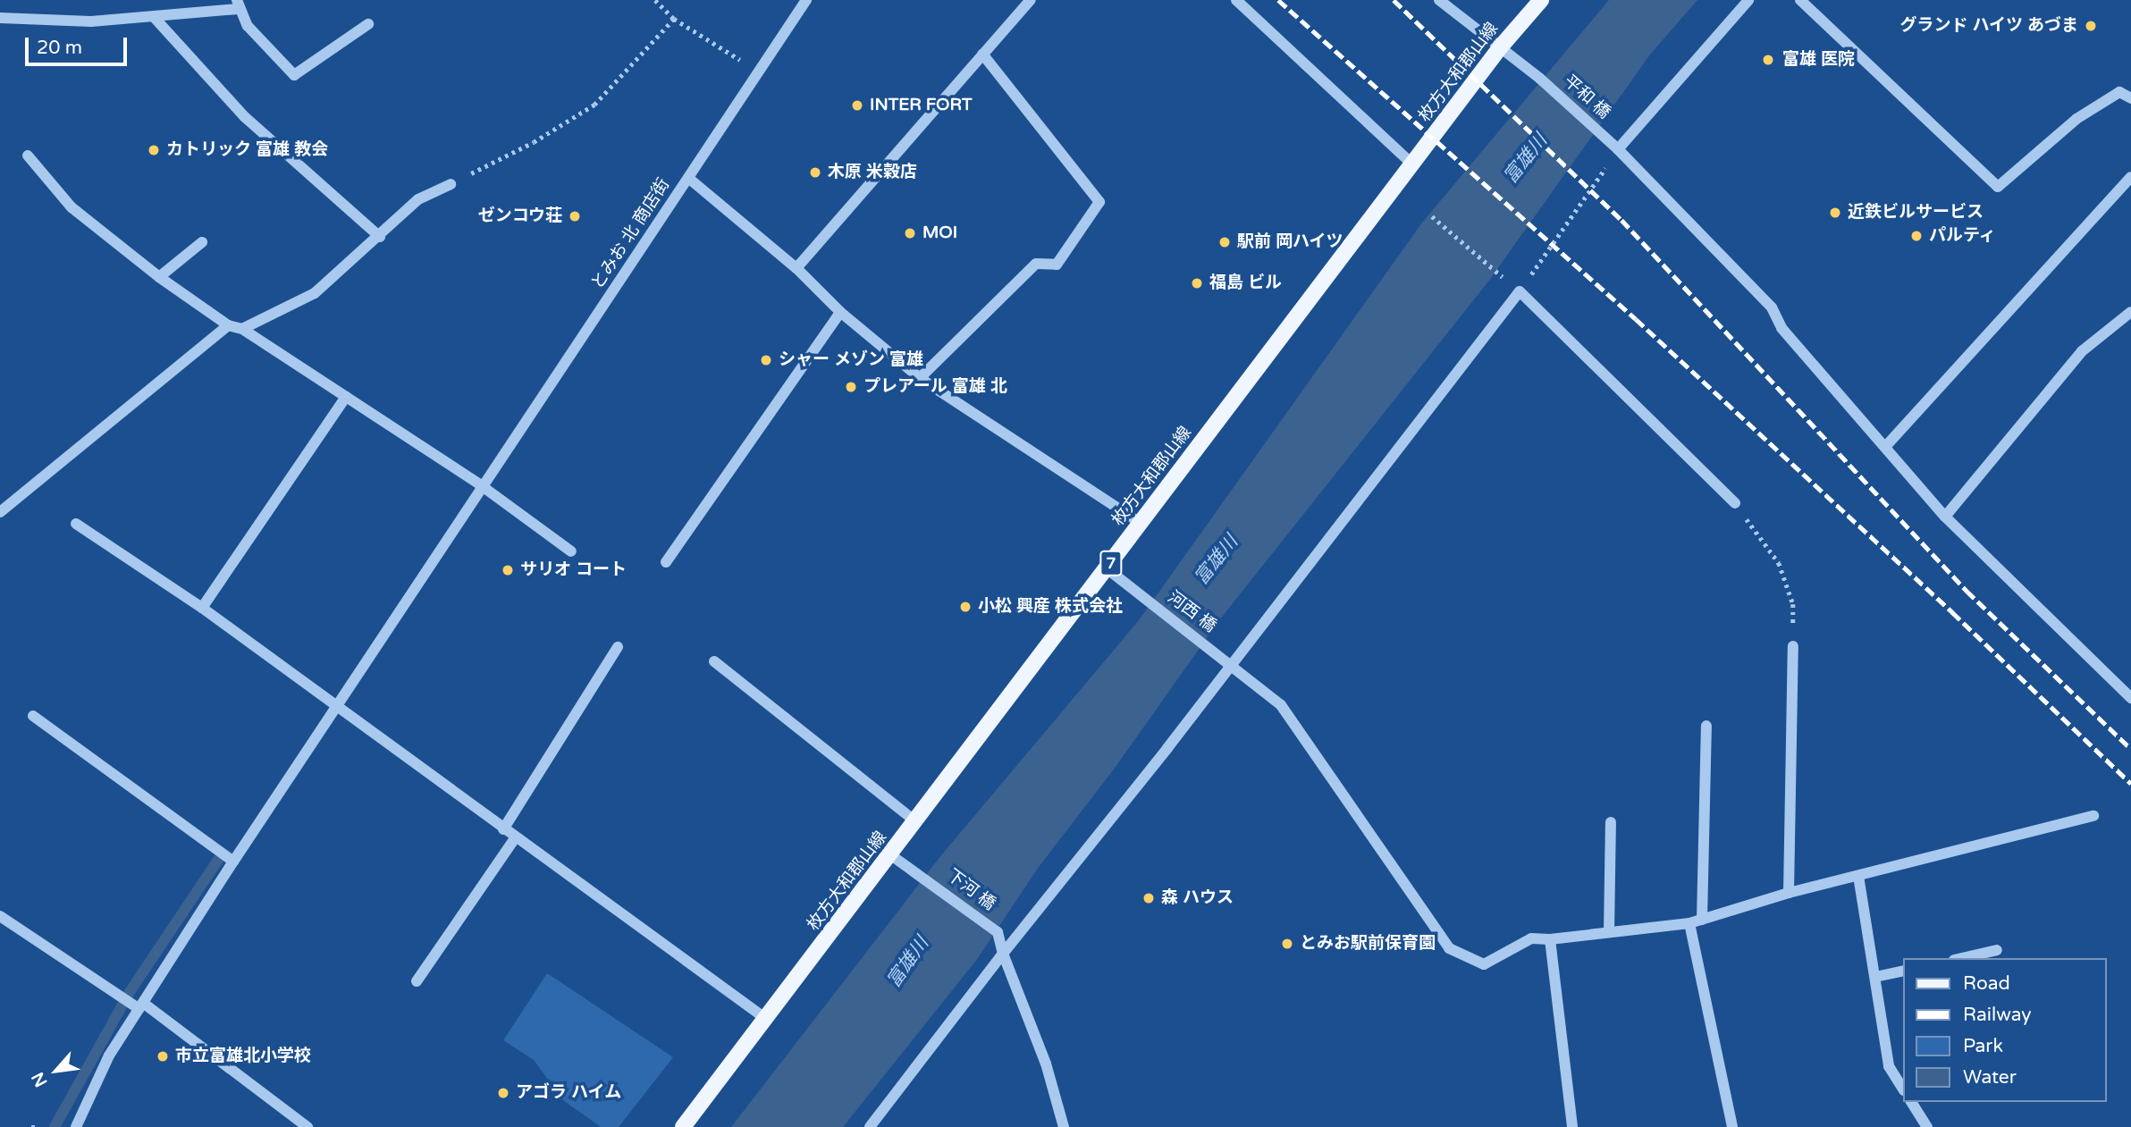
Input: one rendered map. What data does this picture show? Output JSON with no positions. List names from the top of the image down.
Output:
{
  "streets": {
    "main road": ["枚方大和郡山線", "7"],
    "street": [
      "平和 橋",
      "とみお 北 商店街",
      "河西 橋",
      "下河 橋"
    ]
  },
  "crossings": [
    ["枚方大和郡山線", "平和 橋"],
    ["枚方大和郡山線", "河西 橋"],
    ["枚方大和郡山線", "下河 橋"]
  ],
  "water": ["富雄川"],
  "places": [
    "グランド ハイツ あづま",
    "富雄 医院",
    "INTER FORT",
    "カトリック 富雄 教会",
    "木原 米穀店",
    "近鉄ビルサービス",
    "ゼンコウ荘",
    "MOI",
    "パルティ",
    "駅前 岡ハイツ",
    "福島 ビル",
    "シャー メゾン 富雄",
    "プレアール 富雄 北",
    "サリオ コート",
    "小松 興産 株式会社",
    "森 ハウス",
    "とみお駅前保育園",
    "市立富雄北小学校",
    "アゴラ ハイム"
  ],
  "legend": [
    "Road",
    "Railway",
    "Park",
    "Water"
  ],
  "scale_bar": "20 m",
  "north": "bottom left"
}
